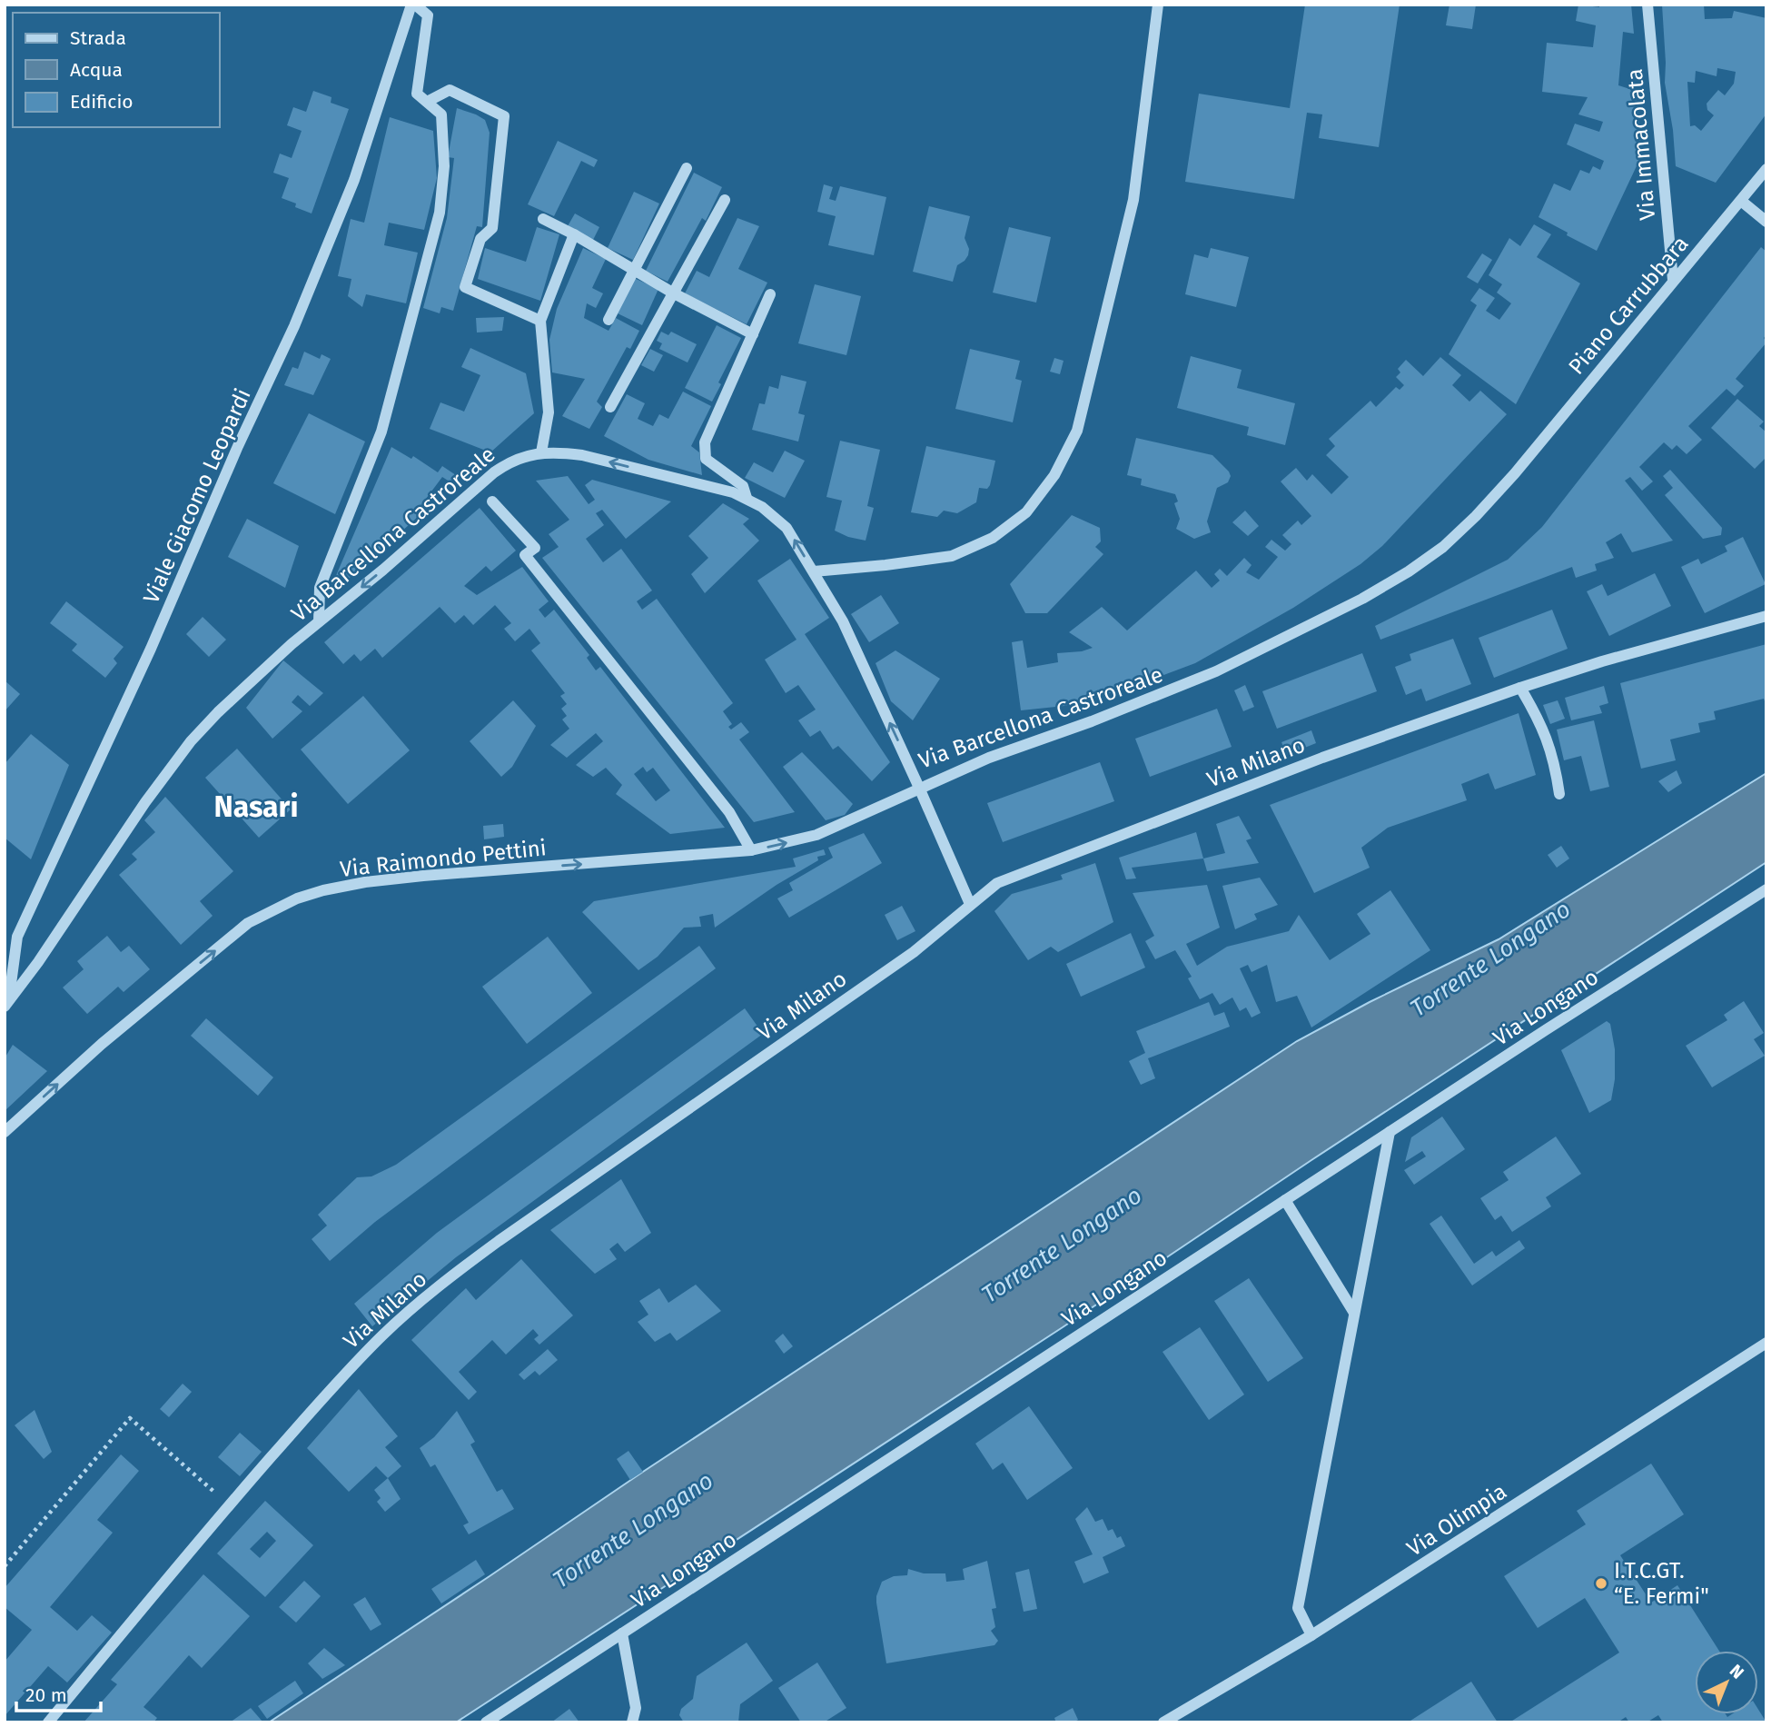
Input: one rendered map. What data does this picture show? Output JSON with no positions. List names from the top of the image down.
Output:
{
  "streets": {
    "street": [
      "Via Immacolata",
      "Piano Carrubbara",
      "Viale Giacomo Leopardi",
      "Via Barcellona Castroreale",
      "Via Milano",
      "Via Raimondo Pettini",
      "Via Longano",
      "Via Olimpia"
    ]
  },
  "crossings": [
    ["Via Immacolata", "Piano Carrubbara"],
    ["Piano Carrubbara", "Via Barcellona Castroreale"],
    ["Viale Giacomo Leopardi", "Via Barcellona Castroreale"],
    ["Via Barcellona Castroreale", "Via Raimondo Pettini"]
  ],
  "one_way": ["Via Raimondo Pettini"],
  "districts": ["Nasari"],
  "water": ["Torrente Longano"],
  "places": ["I.T.C.GT. “E. Fermi\""],
  "legend": ["Strada", "Acqua", "Edificio"],
  "scale_bar": "20 m",
  "north": "top right"
}
